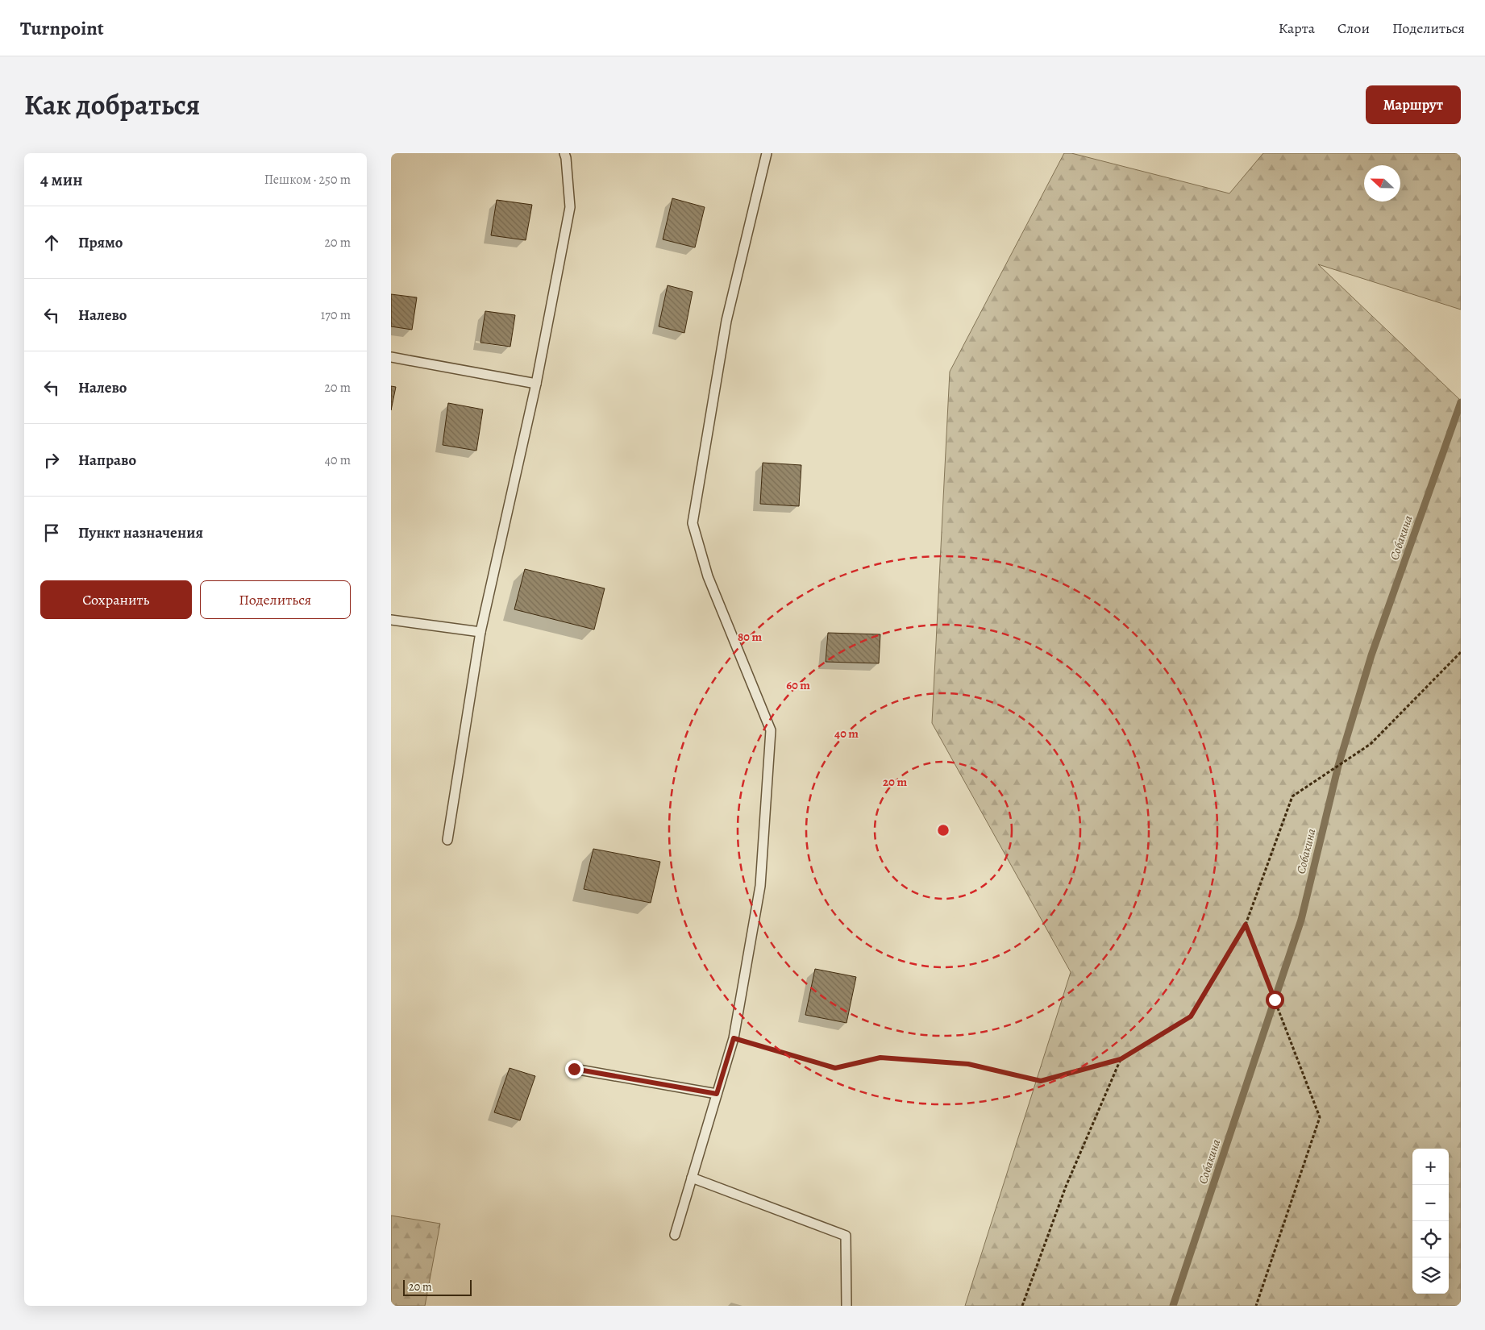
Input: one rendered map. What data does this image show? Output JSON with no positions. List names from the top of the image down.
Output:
{
  "water": ["Собакина"],
  "scale_bar": "20 m",
  "north": "left",
  "page": {
    "header": "Turnpoint",
    "nav": ["Карта", "Слои", "Поделиться"],
    "title": "Как добраться",
    "buttons": [
      "Маршрут",
      ["Сохранить", "Поделиться"]
    ],
    "heading": ["4 мин", "Пешком · 250 m"],
    "list": [
      ["Прямо", "20 m"],
      ["Налево", "170 m"],
      ["Налево", "20 m"],
      ["Направо", "40 m"],
      "Пункт назначения"
    ],
    "map_buttons": ["+", "−"],
    "scale": "20 m"
  },
  "rings": [
    "80 m",
    "60 m",
    "40 m",
    "20 m"
  ]
}
